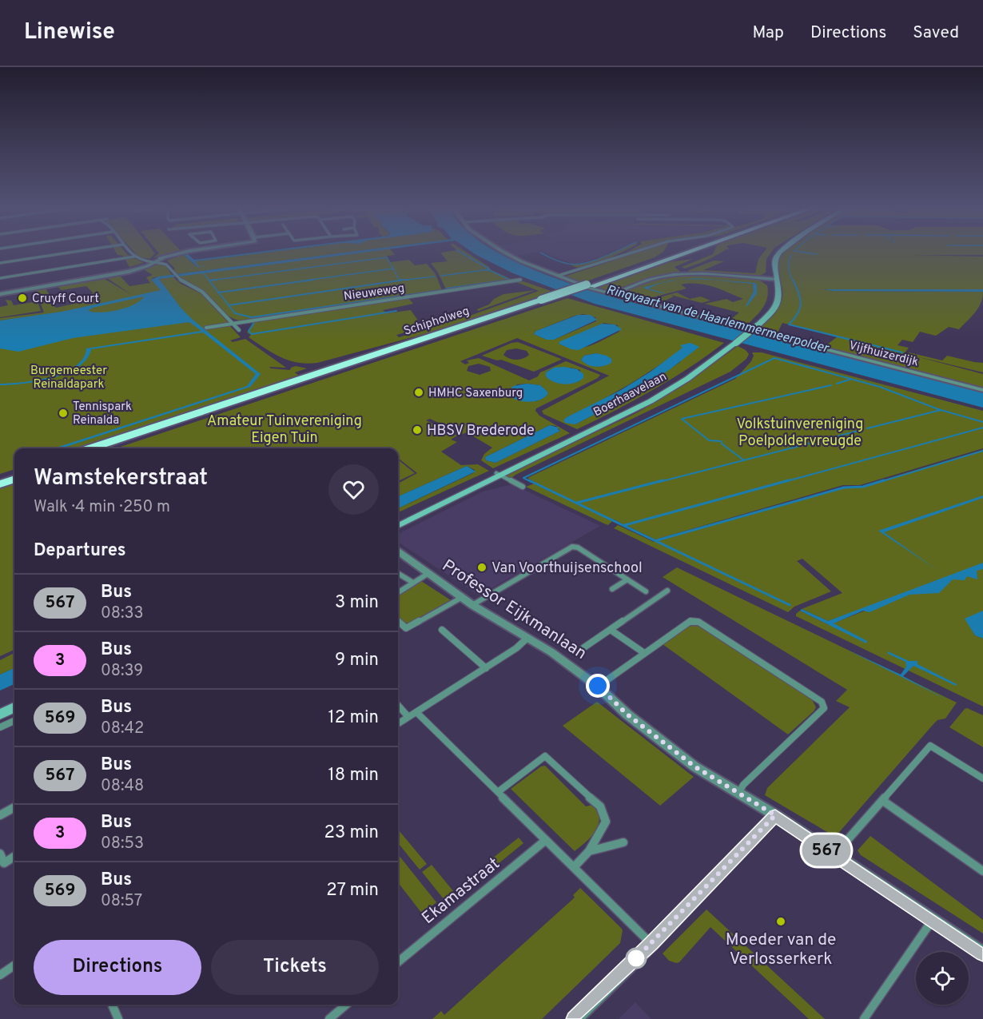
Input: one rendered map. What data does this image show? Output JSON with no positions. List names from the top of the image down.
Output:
{
  "streets": {
    "highway": ["Schipholweg"],
    "main road": ["Boerhaavelaan"],
    "street": [
      "Nieuweweg",
      "Vijfhuizerdijk",
      "Professor Eijkmanlaan",
      "Ekamastraat"
    ]
  },
  "water": ["Ringvaart van de Haarlemmermeerpolder"],
  "parks": ["Burgemeester Reinaldapark", "Amateur Tuinvereniging Eigen Tuin", "Volkstuinvereniging Poelpoldervreugde"],
  "places": [
    "Cruyff Court",
    "HMHC Saxenburg",
    "Tennispark Reinalda",
    "HBSV Brederode",
    "Van Voorthuijsenschool",
    "Moeder van de Verlosserkerk"
  ],
  "lines": ["bus line 567"],
  "page": {
    "header": "Linewise",
    "nav": ["Map", "Directions", "Saved"],
    "on_map": "567",
    "heading": [
      ["Wamstekerstraat", "Walk · 4 min · 250 m"],
      "Departures"
    ],
    "list": [
      {
        "mark": "567",
        "name": "Bus",
        "note": "08:33",
        "value": "3 min"
      },
      {
        "mark": "3",
        "name": "Bus",
        "note": "08:39",
        "value": "9 min"
      },
      {
        "mark": "569",
        "name": "Bus",
        "note": "08:42",
        "value": "12 min"
      },
      {
        "mark": "567",
        "name": "Bus",
        "note": "08:48",
        "value": "18 min"
      },
      {
        "mark": "3",
        "name": "Bus",
        "note": "08:53",
        "value": "23 min"
      },
      {
        "mark": "569",
        "name": "Bus",
        "note": "08:57",
        "value": "27 min"
      }
    ],
    "buttons": ["Directions", "Tickets"]
  }
}
